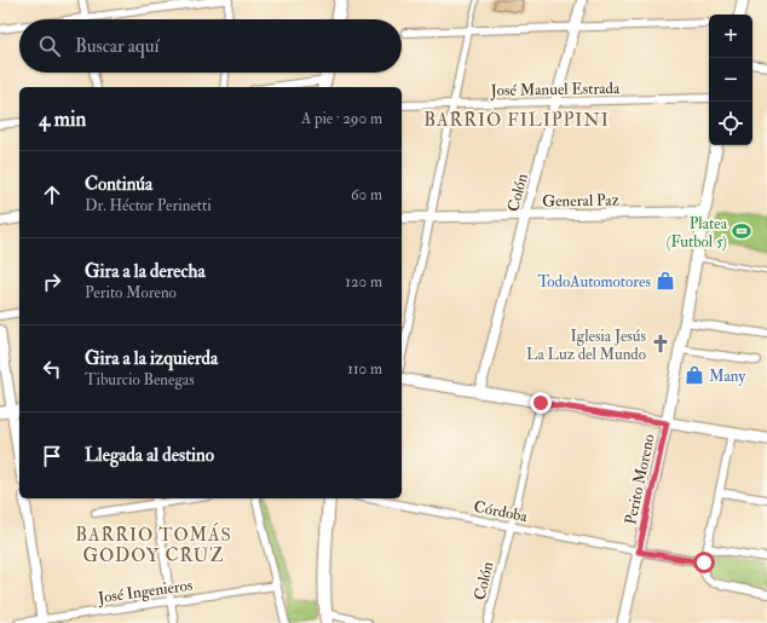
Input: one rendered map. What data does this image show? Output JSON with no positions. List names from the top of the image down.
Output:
{
  "streets": {
    "main road": ["Perito Moreno"],
    "street": [
      "José Manuel Estrada",
      "Colón",
      "General Paz",
      "Córdoba",
      "José Ingenieros"
    ]
  },
  "crossings": [
    ["José Manuel Estrada", "Colón"],
    ["Colón", "General Paz"],
    ["Colón", "Córdoba"],
    ["General Paz", "Perito Moreno"],
    ["Perito Moreno", "Córdoba"]
  ],
  "districts": ["BARRIO FILIPPINI", "BARRIO TOMÁS GODOY CRUZ"],
  "places": {
    "sports": ["Platea (Futbol 5)"],
    "shop": ["TodoAutomotores", "Many"],
    "church": ["Iglesia Jesús La Luz del Mundo"]
  },
  "page": {
    "map_buttons": ["+", "−"],
    "search": "Buscar aquí",
    "heading": ["4 min", "A pie · 290 m"],
    "list": [
      ["Continúa", "Dr. Héctor Perinetti", "60 m"],
      ["Gira a la derecha", "Perito Moreno", "120 m"],
      ["Gira a la izquierda", "Tiburcio Benegas", "110 m"],
      "Llegada al destino"
    ]
  }
}
